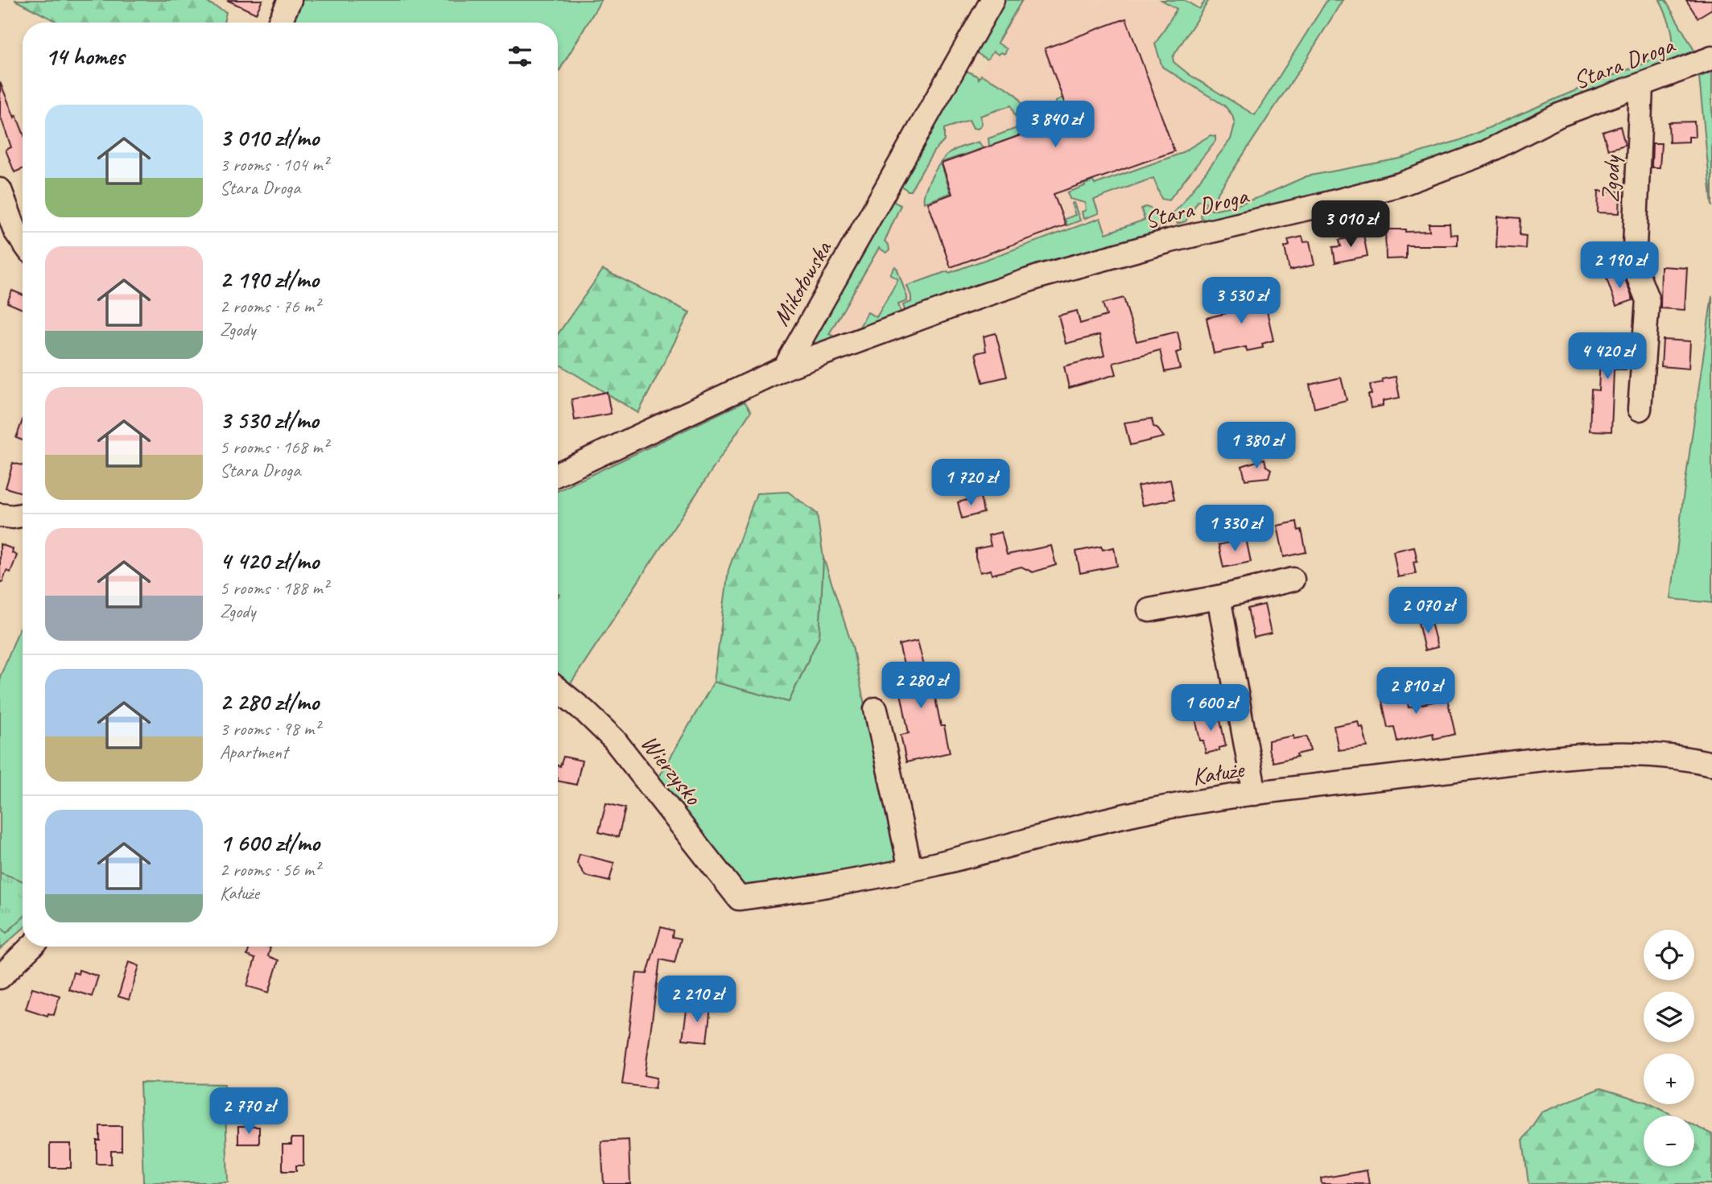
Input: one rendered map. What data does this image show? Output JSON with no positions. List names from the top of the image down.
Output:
{
  "streets": {
    "street": [
      "Stara Droga",
      "Zgody",
      "Mikołowska",
      "Wierzysko",
      "Kałuże"
    ]
  },
  "crossings": [
    ["Stara Droga", "Zgody"],
    ["Stara Droga", "Mikołowska"],
    ["Wierzysko", "Kałuże"]
  ],
  "page": {
    "heading": "14 homes",
    "list": [
      {
        "name": "3 010 zł/mo",
        "note": "3 rooms · 104 m² · Stara Droga"
      },
      {
        "name": "2 190 zł/mo",
        "note": "2 rooms · 76 m² · Zgody"
      },
      {
        "name": "3 530 zł/mo",
        "note": "5 rooms · 168 m² · Stara Droga"
      },
      {
        "name": "4 420 zł/mo",
        "note": "5 rooms · 188 m² · Zgody"
      },
      {
        "name": "2 280 zł/mo",
        "note": "3 rooms · 98 m² · Apartment"
      },
      {
        "name": "1 600 zł/mo",
        "note": "2 rooms · 56 m² · Kałuże"
      }
    ],
    "price": [
      "3 840 zł",
      "3 010 zł",
      "2 190 zł",
      "3 530 zł",
      "4 420 zł",
      "1 380 zł",
      "1 720 zł",
      "1 330 zł",
      "2 070 zł",
      "2 280 zł",
      "2 810 zł",
      "1 600 zł",
      "2 210 zł",
      "2 770 zł"
    ],
    "map_buttons": ["+", "−"]
  }
}
